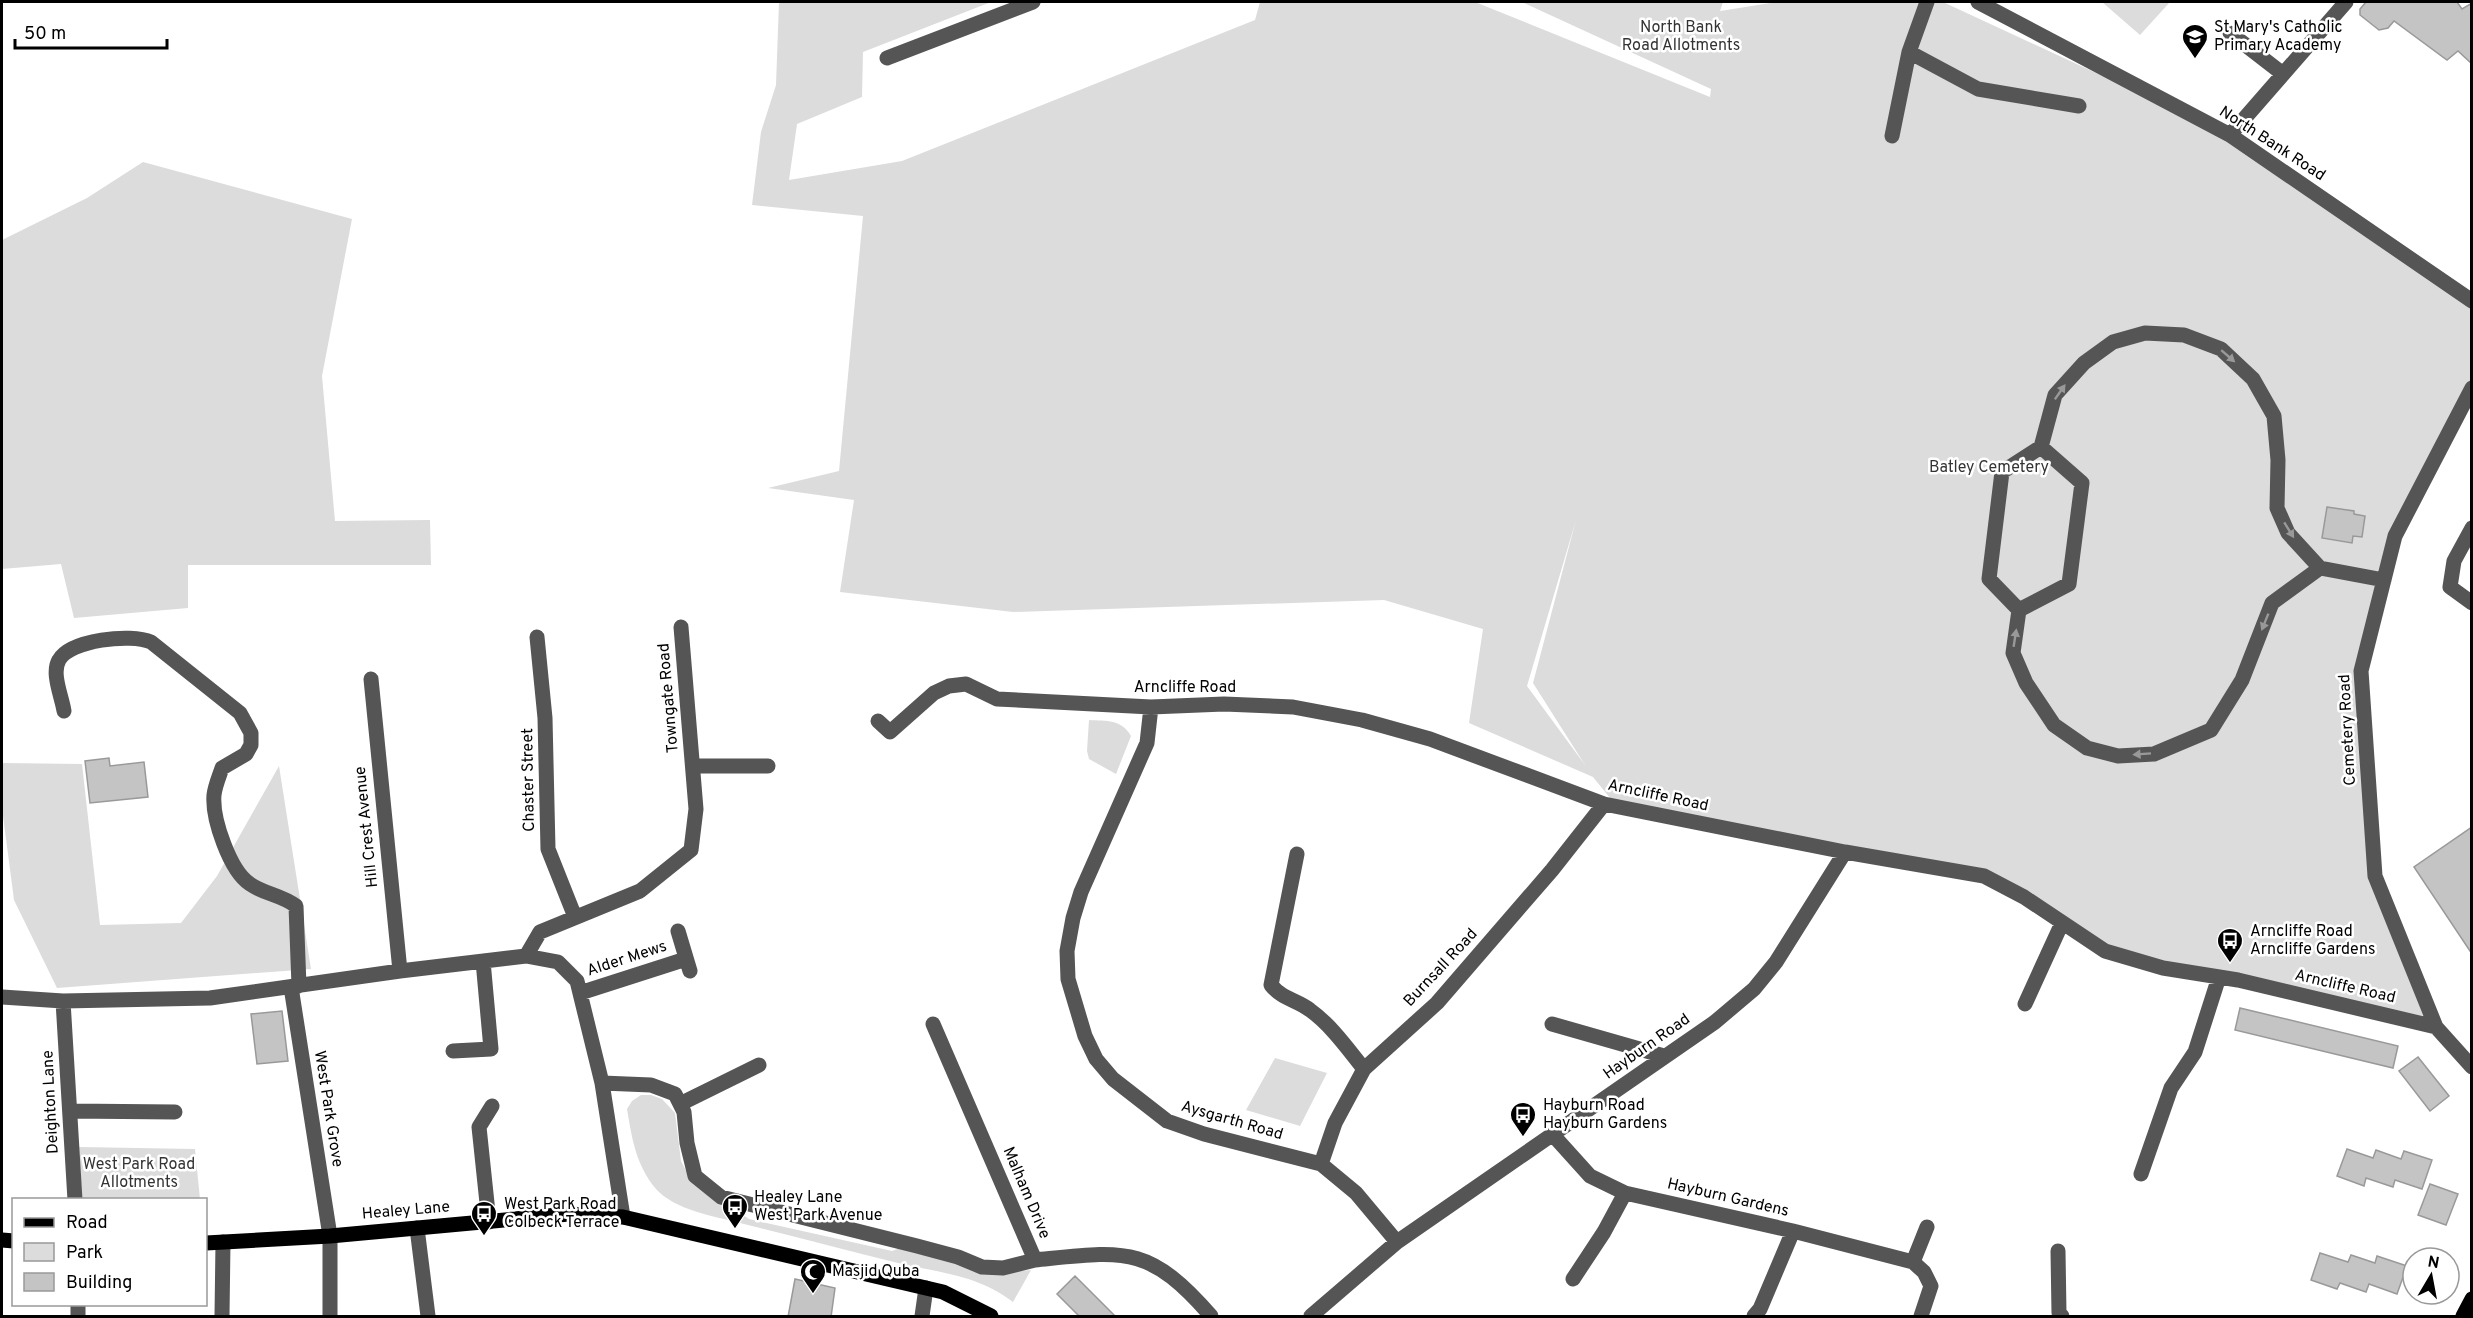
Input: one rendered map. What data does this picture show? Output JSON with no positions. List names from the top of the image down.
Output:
{
  "streets": {
    "main road": ["Healey Lane"],
    "street": [
      "North Bank Road",
      "Arncliffe Road",
      "Towngate Road",
      "Cemetery Road",
      "Chaster Street",
      "Hill Crest Avenue",
      "Alder Mews",
      "Burnsall Road",
      "Hayburn Road",
      "Deighton Lane",
      "West Park Grove",
      "Aysgarth Road",
      "Malham Drive",
      "Hayburn Gardens"
    ]
  },
  "crossings": [
    ["Arncliffe Road", "Cemetery Road"],
    ["Arncliffe Road", "Burnsall Road"],
    ["Arncliffe Road", "Hayburn Road"],
    ["Arncliffe Road", "Aysgarth Road"],
    ["Towngate Road", "Chaster Street"],
    ["Burnsall Road", "Aysgarth Road"],
    ["Hayburn Road", "Aysgarth Road"],
    ["Hayburn Road", "Hayburn Gardens"],
    ["West Park Grove", "Healey Lane"]
  ],
  "parks": ["North Bank Road Allotments", "Batley Cemetery", "West Park Road Allotments"],
  "places": {
    "school or university": ["St Mary's Catholic Primary Academy"],
    "bus stop": [
      "Arncliffe Road Arncliffe Gardens",
      "Hayburn Road Hayburn Gardens",
      "Healey Lane West Park Avenue",
      "West Park Road Colbeck Terrace"
    ],
    "mosque": ["Masjid Quba"]
  },
  "legend": ["Road", "Park", "Building"],
  "scale_bar": "50 m",
  "north": "top"
}
